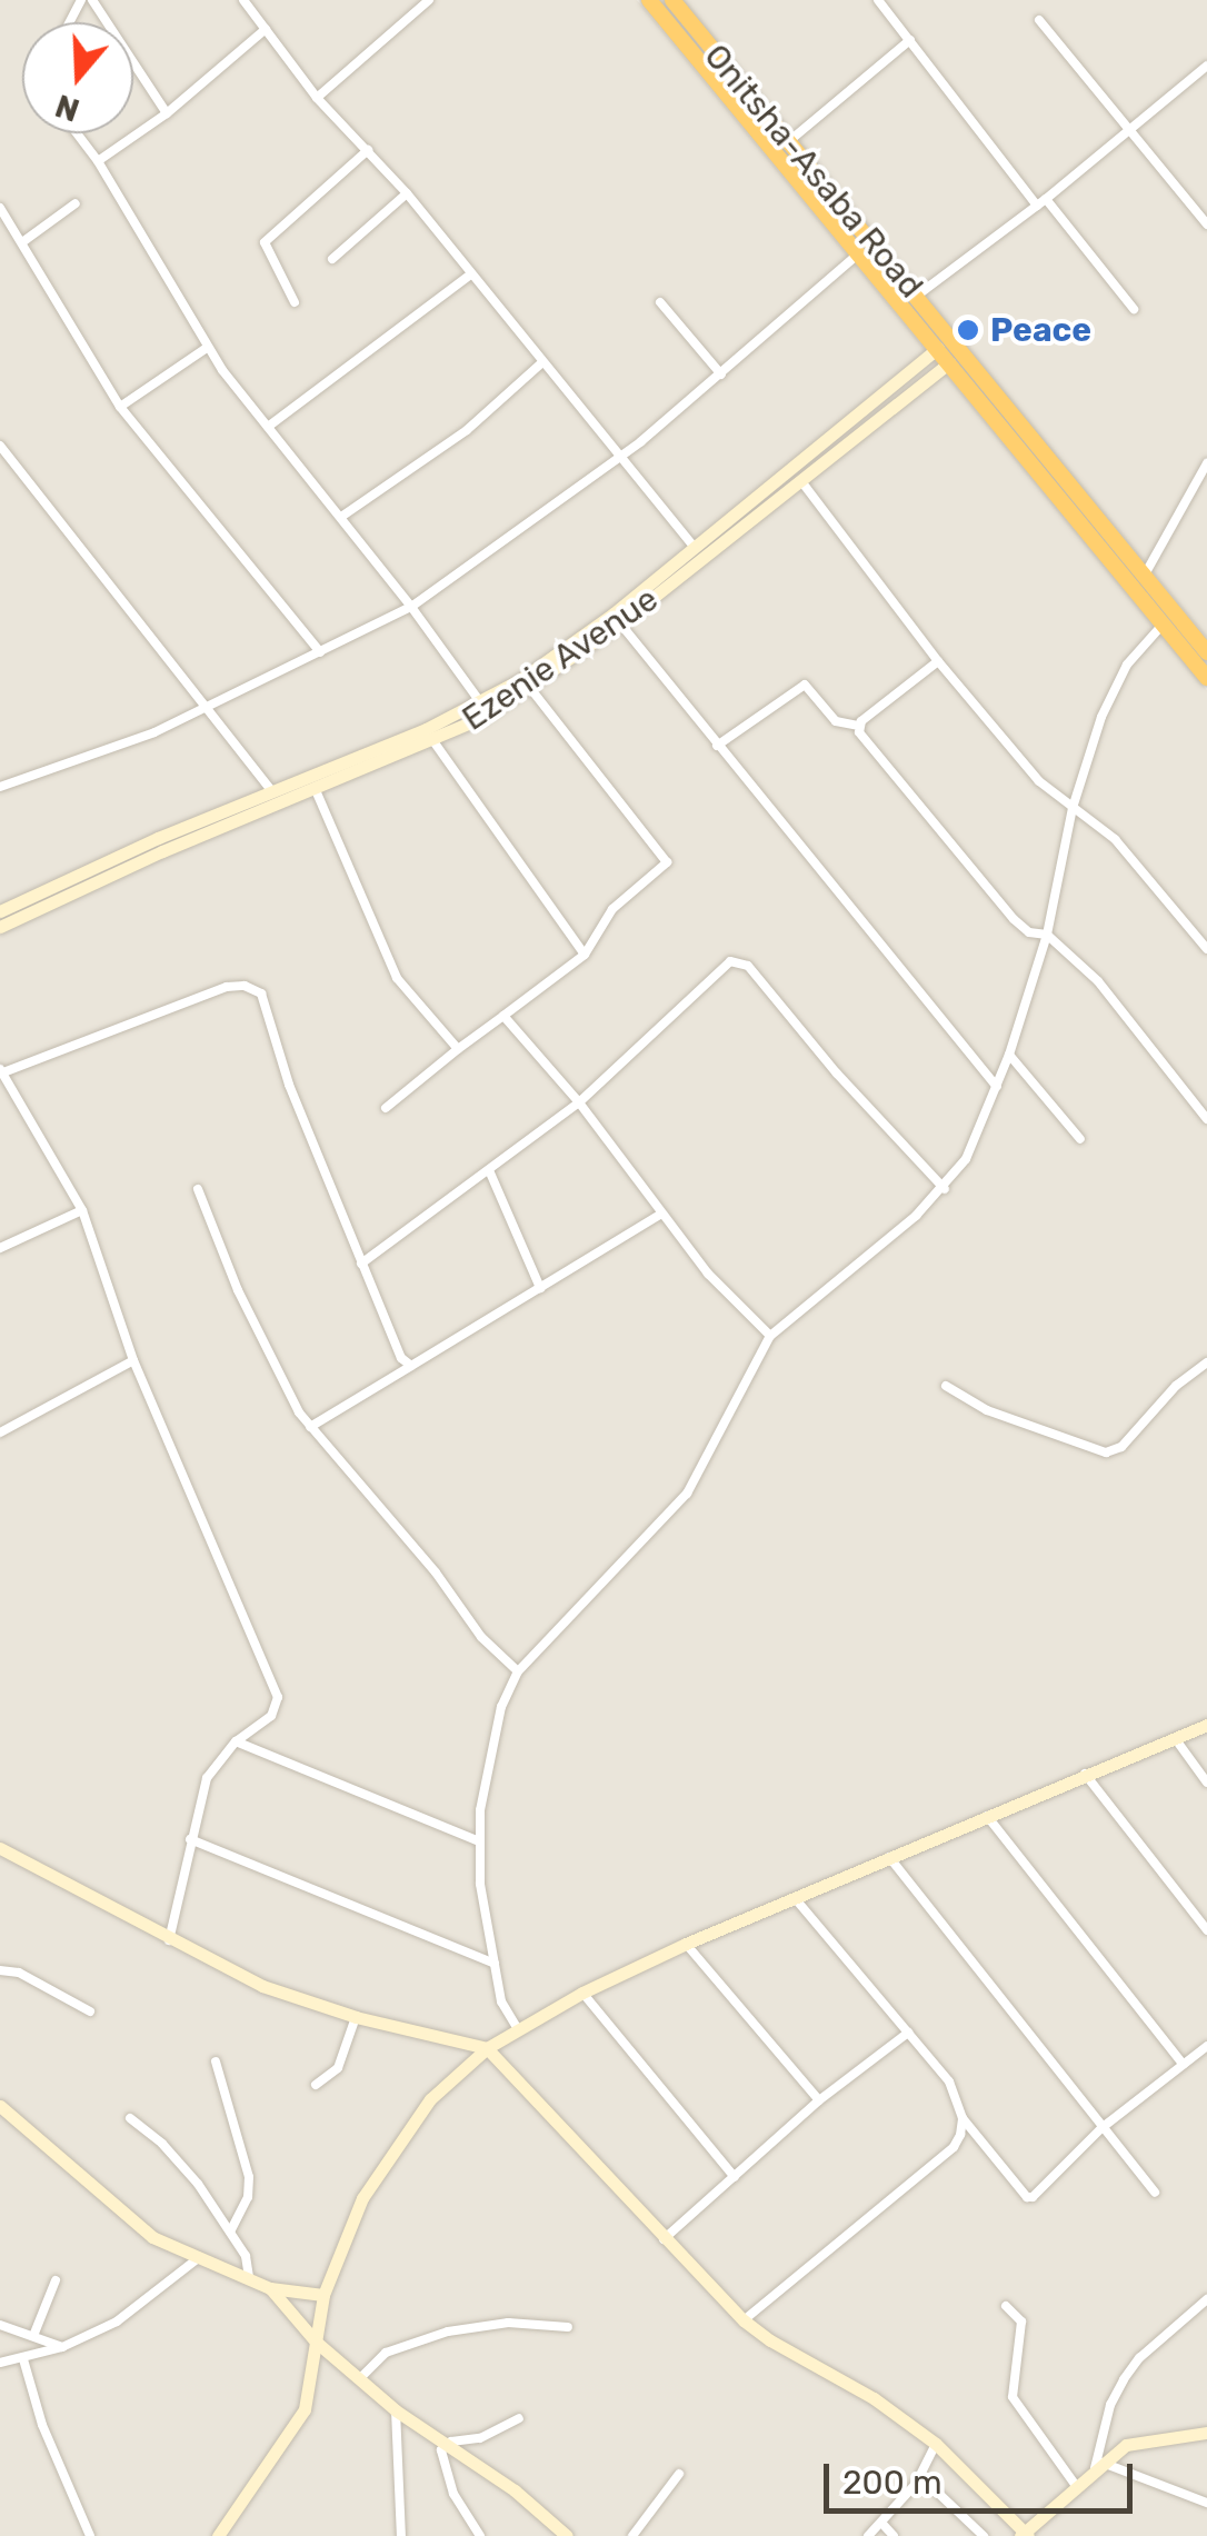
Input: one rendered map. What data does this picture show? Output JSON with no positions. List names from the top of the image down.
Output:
{
  "streets": {
    "highway": ["Onitsha-Asaba Road"],
    "street": ["Ezenie Avenue"]
  },
  "places": ["Peace"],
  "scale_bar": "200 m",
  "north": "bottom"
}
